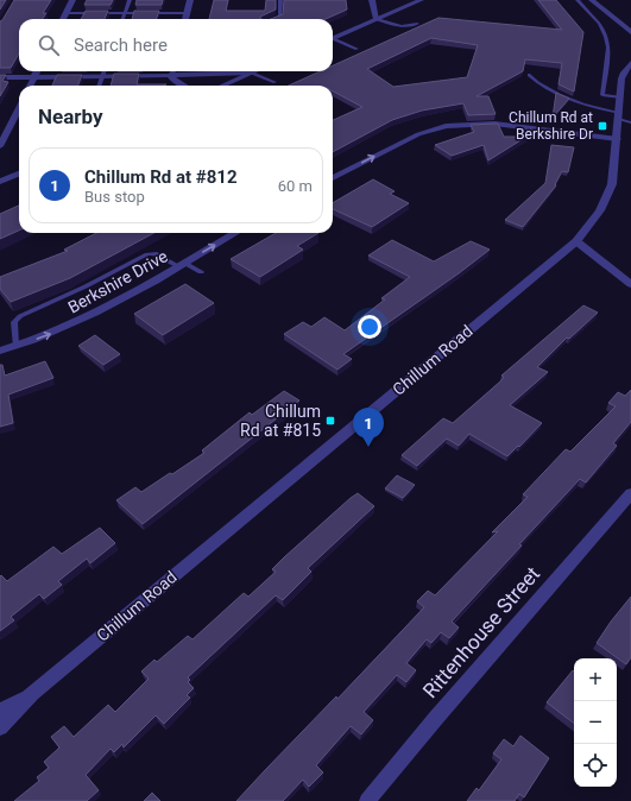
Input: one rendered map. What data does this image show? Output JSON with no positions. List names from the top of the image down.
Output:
{
  "streets": {
    "street": ["Berkshire Drive", "Chillum Road", "Rittenhouse Street"]
  },
  "one_way": ["Berkshire Drive"],
  "places": {
    "transit": ["Chillum Rd at Berkshire Dr", "Chillum Rd at #815"]
  },
  "page": {
    "search": "Search here",
    "heading": "Nearby",
    "list": [
      {
        "mark": "1",
        "name": "Chillum Rd at #812",
        "note": "Bus stop",
        "value": "60 m"
      }
    ],
    "pins": "1",
    "map_buttons": ["+", "−"]
  }
}
